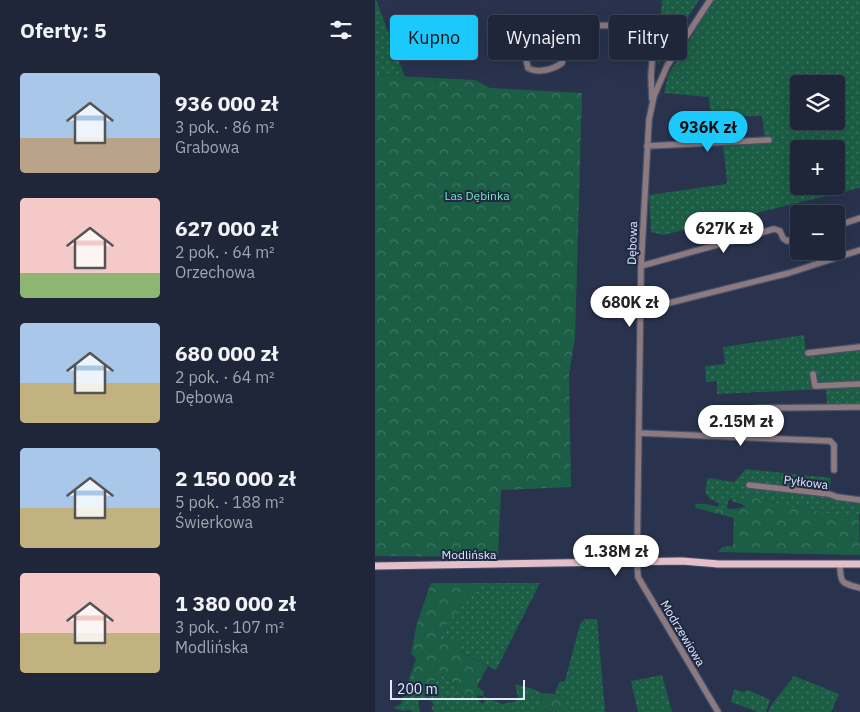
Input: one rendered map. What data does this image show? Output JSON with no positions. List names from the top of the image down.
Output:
{
  "streets": {
    "main road": ["Modlińska"],
    "street": ["Dębowa", "Pyłkowa", "Modrzewiowa"]
  },
  "crossings": [
    ["Dębowa", "Modlińska"],
    ["Dębowa", "Modrzewiowa"],
    ["Modlińska", "Modrzewiowa"]
  ],
  "parks": ["Las Dębinka"],
  "scale_bar": "200 m",
  "page": {
    "heading": "Oferty: 5",
    "chip": ["Kupno", "Wynajem", "Filtry"],
    "list": [
      {
        "name": "936 000 zł",
        "note": "3 pok. · 86 m² · Grabowa"
      },
      {
        "name": "627 000 zł",
        "note": "2 pok. · 64 m² · Orzechowa"
      },
      {
        "name": "680 000 zł",
        "note": "2 pok. · 64 m² · Dębowa"
      },
      {
        "name": "2 150 000 zł",
        "note": "5 pok. · 188 m² · Świerkowa"
      },
      {
        "name": "1 380 000 zł",
        "note": "3 pok. · 107 m² · Modlińska"
      }
    ],
    "map_buttons": ["+", "−"],
    "price": [
      "936K zł",
      "627K zł",
      "680K zł",
      "2.15M zł",
      "1.38M zł"
    ],
    "scale": "200 m"
  }
}
